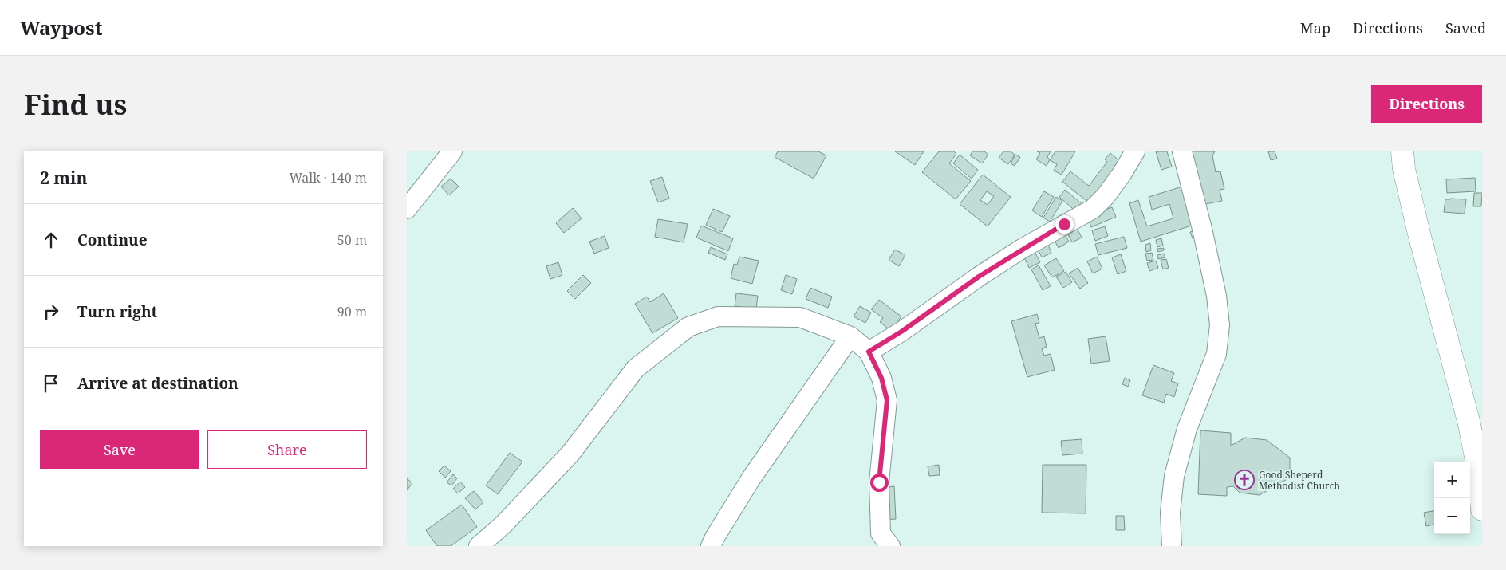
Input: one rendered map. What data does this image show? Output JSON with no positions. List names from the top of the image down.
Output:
{
  "places": {
    "church": ["Good Sheperd Methodist Church"]
  },
  "page": {
    "header": "Waypost",
    "nav": ["Map", "Directions", "Saved"],
    "buttons": [
      "Directions",
      ["Save", "Share"]
    ],
    "title": "Find us",
    "heading": ["2 min", "Walk · 140 m"],
    "list": [
      ["Continue", "50 m"],
      ["Turn right", "90 m"],
      "Arrive at destination"
    ],
    "map_buttons": ["+", "−"]
  }
}
